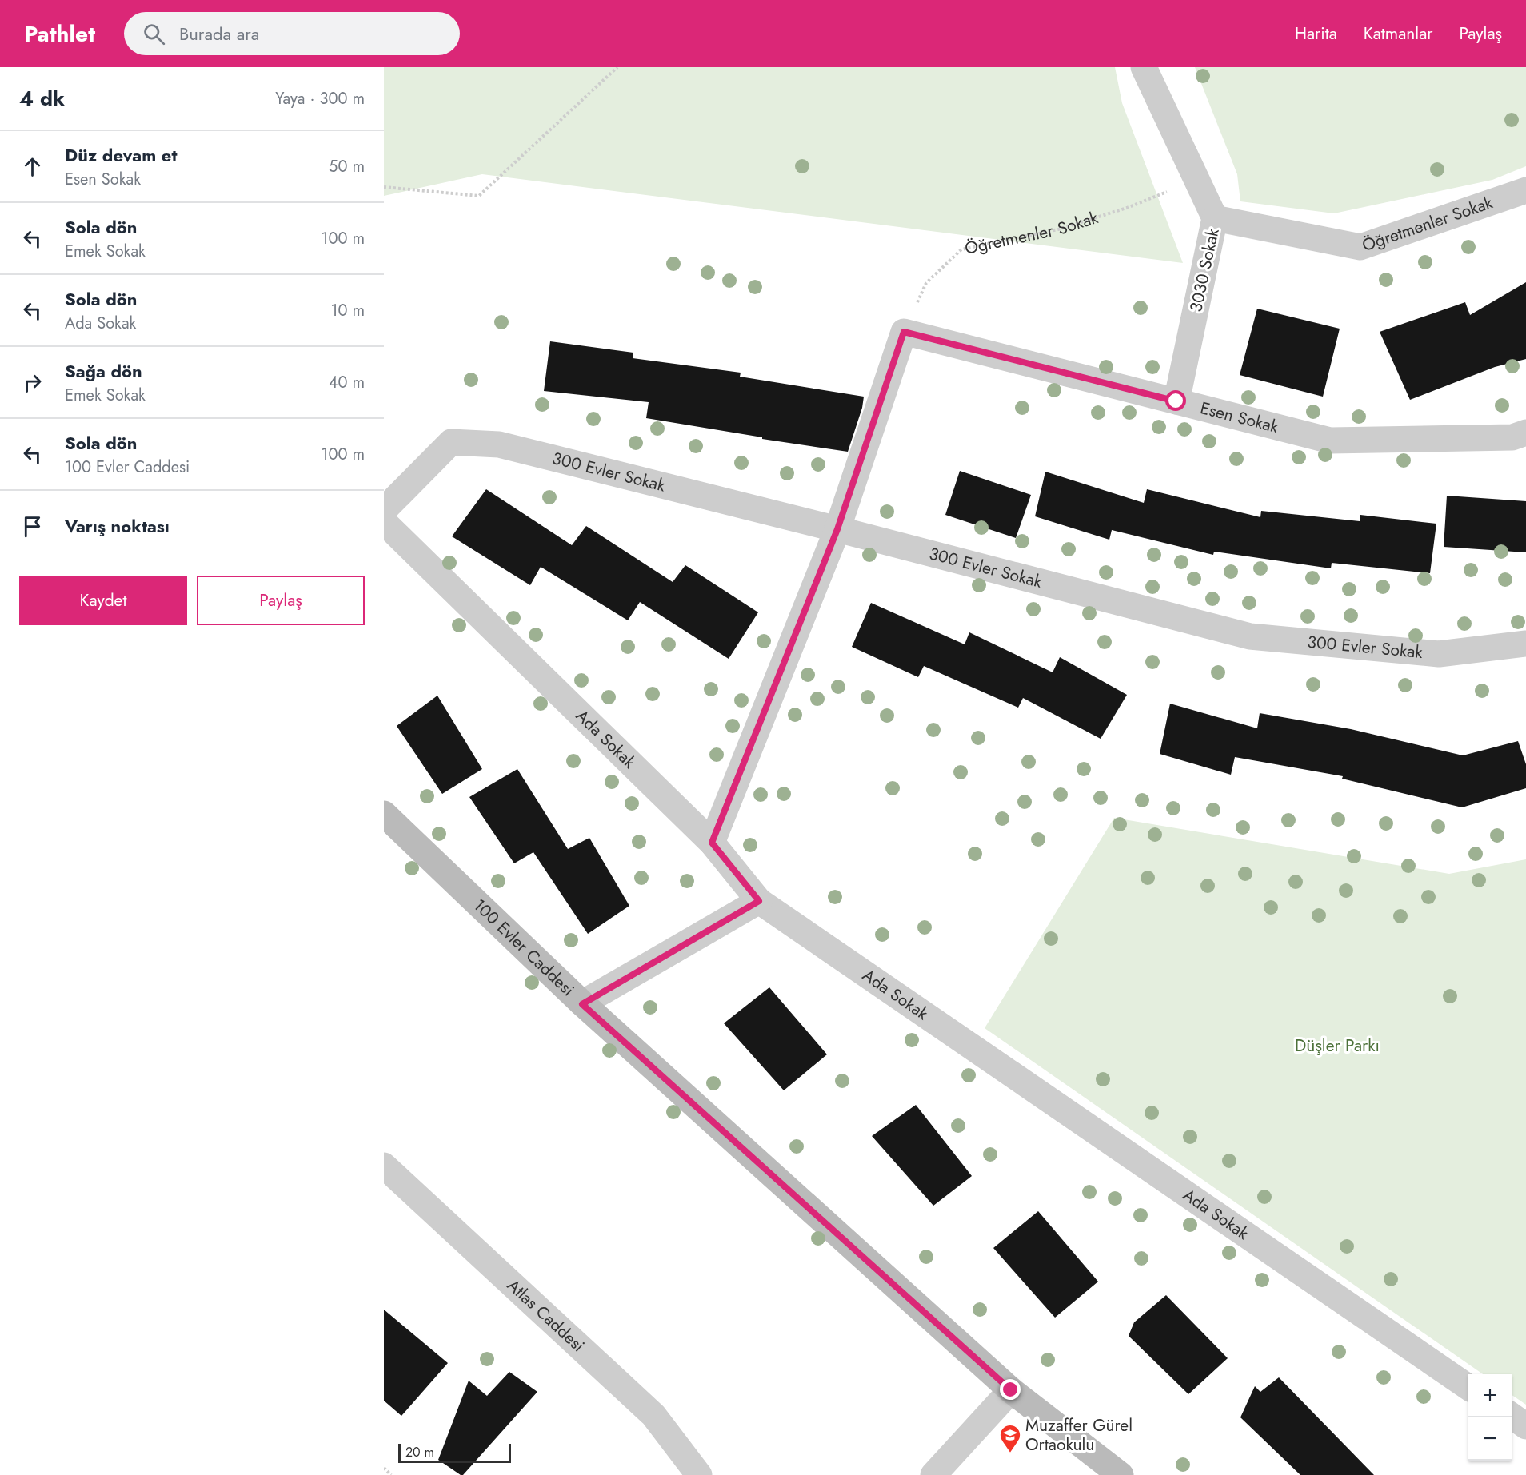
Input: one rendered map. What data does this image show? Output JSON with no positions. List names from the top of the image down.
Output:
{
  "streets": {
    "street": [
      "Öğretmenler Sokak",
      "3030 Sokak",
      "Esen Sokak",
      "300 Evler Sokak",
      "Ada Sokak",
      "100 Evler Caddesi",
      "Atlas Caddesi"
    ]
  },
  "crossings": [
    ["Öğretmenler Sokak", "3030 Sokak"],
    ["Öğretmenler Sokak", "Esen Sokak"],
    ["3030 Sokak", "Esen Sokak"]
  ],
  "parks": ["Düşler Parkı"],
  "places": {
    "school or university": ["Muzaffer Gürel Ortaokulu"]
  },
  "scale_bar": "20 m",
  "page": {
    "header": "Pathlet",
    "search": "Burada ara",
    "nav": ["Harita", "Katmanlar", "Paylaş"],
    "heading": ["4 dk", "Yaya · 300 m"],
    "list": [
      ["Düz devam et", "Esen Sokak", "50 m"],
      ["Sola dön", "Emek Sokak", "100 m"],
      ["Sola dön", "Ada Sokak", "10 m"],
      ["Sağa dön", "Emek Sokak", "40 m"],
      ["Sola dön", "100 Evler Caddesi", "100 m"],
      "Varış noktası"
    ],
    "buttons": ["Kaydet", "Paylaş"],
    "map_buttons": ["+", "−"],
    "scale": "20 m"
  }
}
